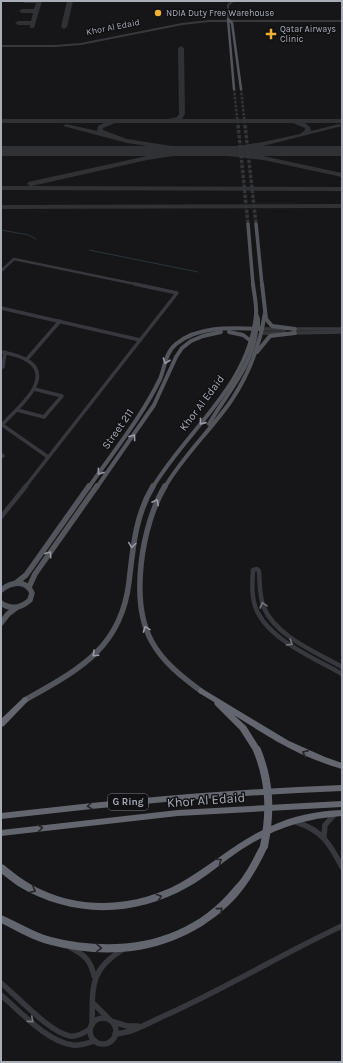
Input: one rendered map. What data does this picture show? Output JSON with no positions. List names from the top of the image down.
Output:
{
  "streets": {
    "highway": ["Khor Al Edaid", "G Ring"],
    "main road": ["Street 211"]
  },
  "crossings": [
    ["Khor Al Edaid", "Street 211"]
  ],
  "places": {
    "other": ["NDIA Duty Free Warehouse"],
    "health": ["Qatar Airways Clinic"]
  }
}
